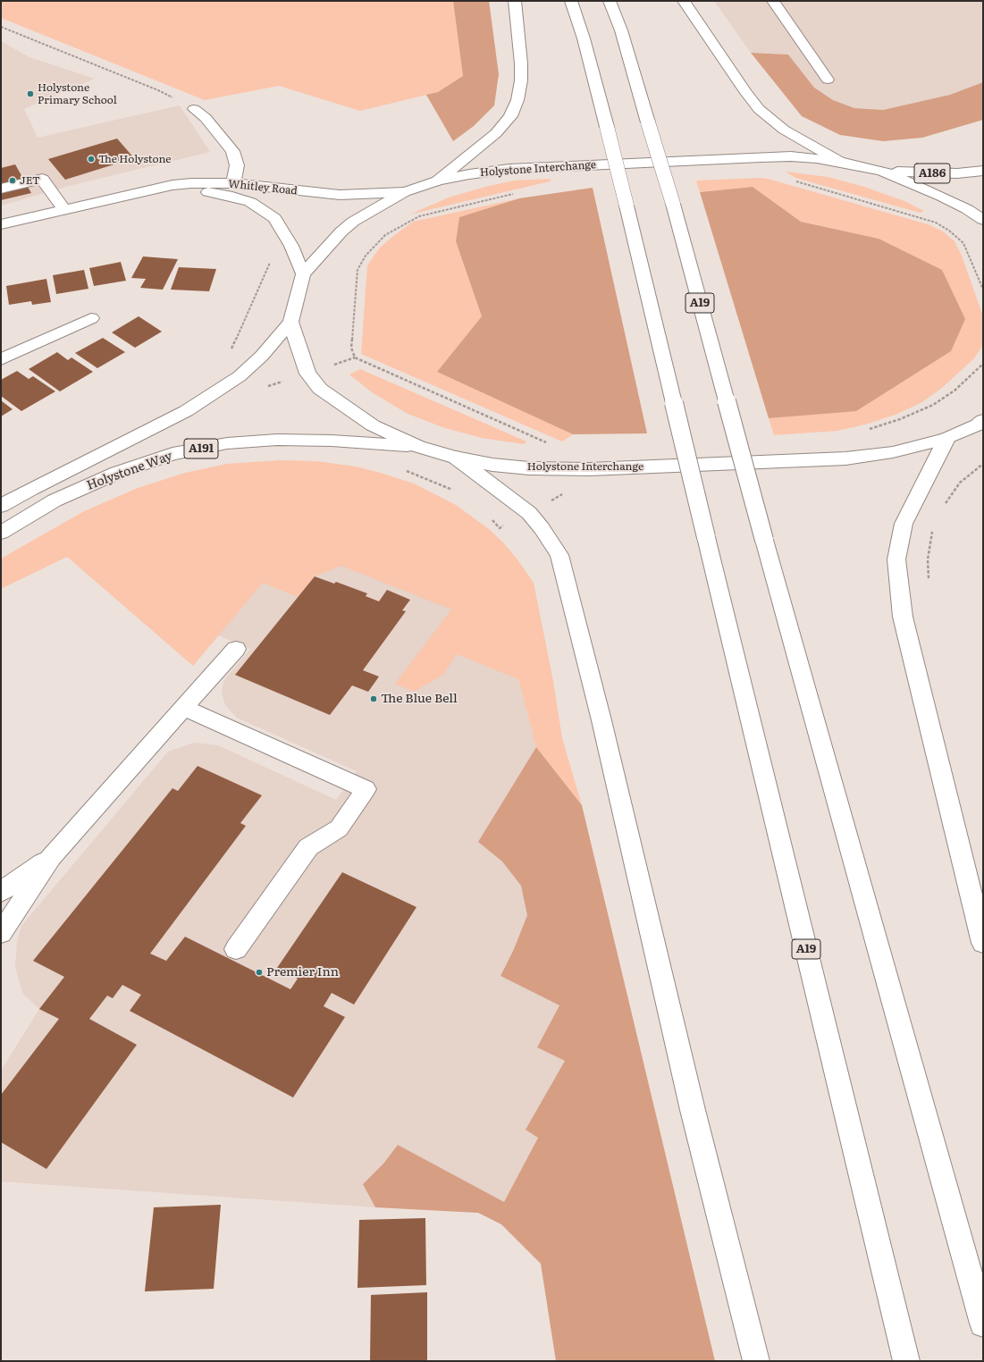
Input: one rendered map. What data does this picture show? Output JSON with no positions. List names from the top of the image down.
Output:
{
  "streets": {
    "main road": [
      "Holystone Interchange",
      "A186",
      "Whitley Road",
      "A19",
      "A191",
      "Holystone Way"
    ]
  },
  "crossings": [
    ["Holystone Interchange", "A186"],
    ["Holystone Interchange", "Whitley Road"],
    ["Holystone Interchange", "Holystone Way"]
  ],
  "places": [
    "Holystone Primary School",
    "The Holystone",
    "JET",
    "The Blue Bell",
    "Premier Inn"
  ]
}
